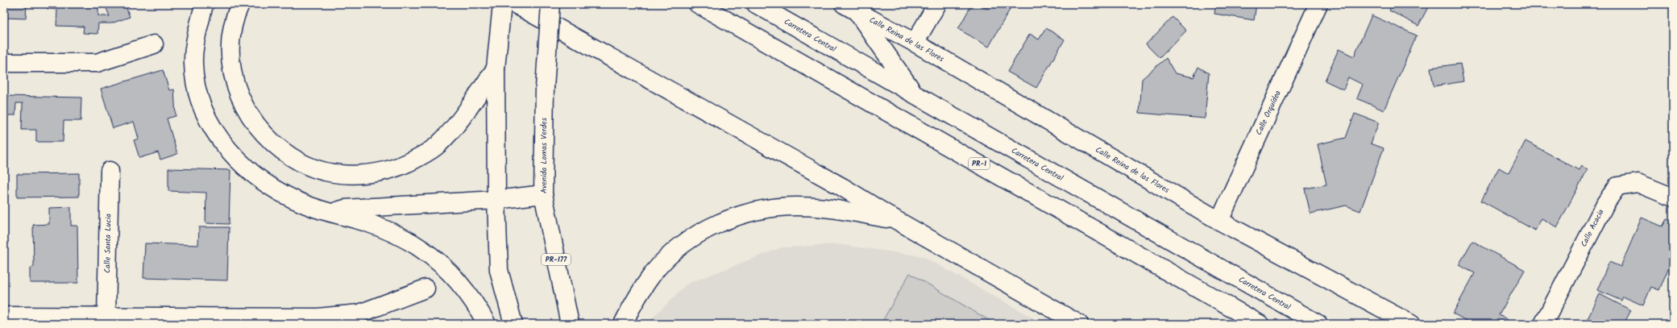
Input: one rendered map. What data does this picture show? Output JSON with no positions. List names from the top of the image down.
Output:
{
  "streets": {
    "main road": [
      "Carretera Central",
      "Calle Reina de las Flores",
      "Calle Orquídea",
      "Avenida Lomas Verdes",
      "PR-1",
      "Calle Acacia",
      "Calle Santa Lucia",
      "PR-177"
    ]
  },
  "crossings": [
    ["Calle Reina de las Flores", "Calle Orquídea"]
  ]
}
